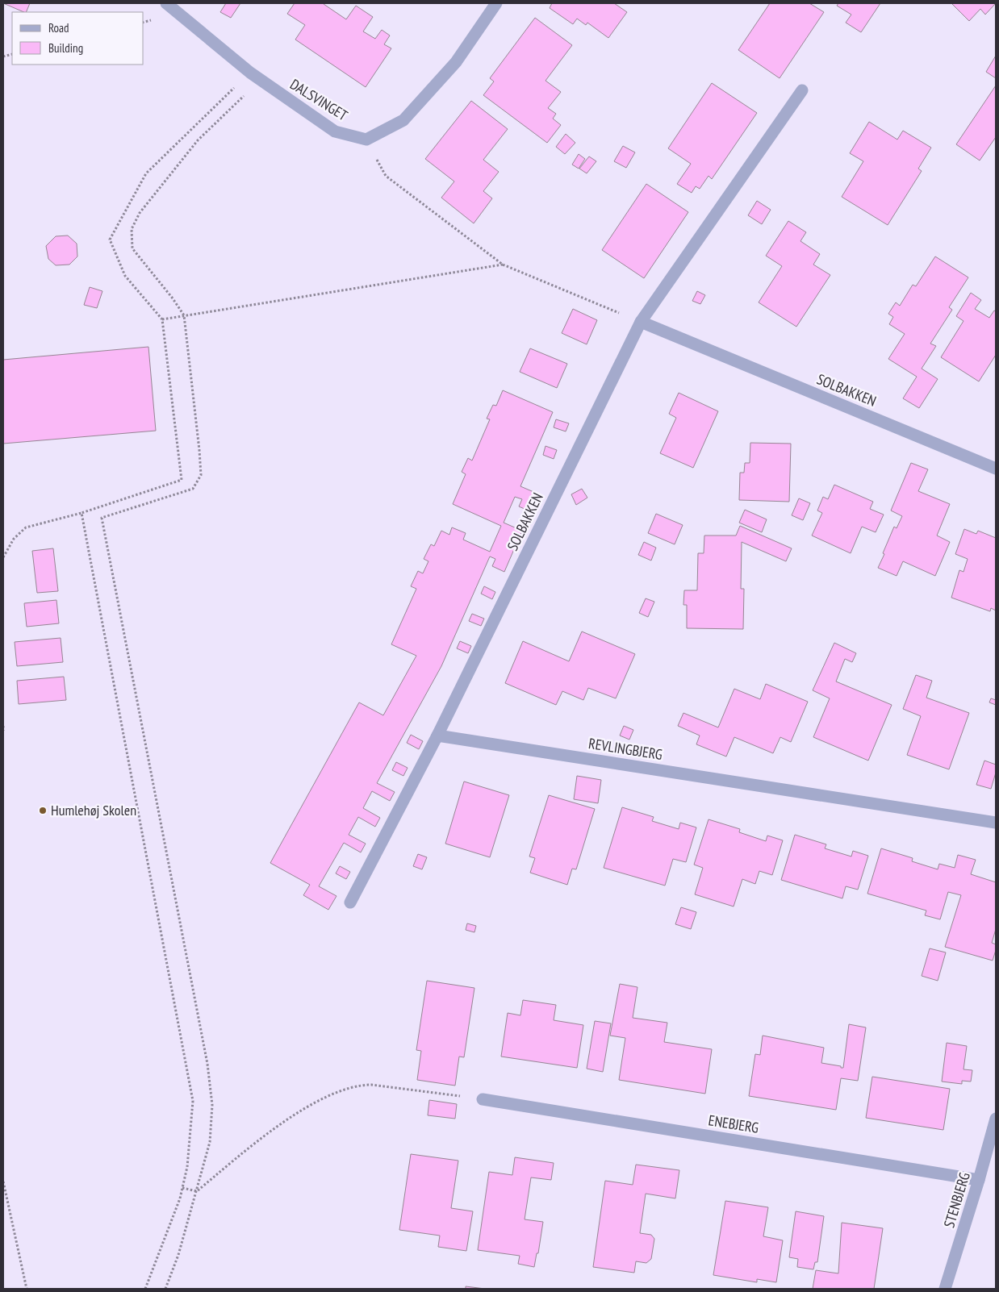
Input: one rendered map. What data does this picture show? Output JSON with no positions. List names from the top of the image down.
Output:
{
  "streets": {
    "street": [
      "DALSVINGET",
      "SOLBAKKEN",
      "REVLINGBJERG",
      "ENEBJERG",
      "STENBJERG"
    ]
  },
  "crossings": [
    ["SOLBAKKEN", "REVLINGBJERG"],
    ["ENEBJERG", "STENBJERG"]
  ],
  "places": ["Humlehøj Skolen"],
  "legend": ["Road", "Building"]
}
